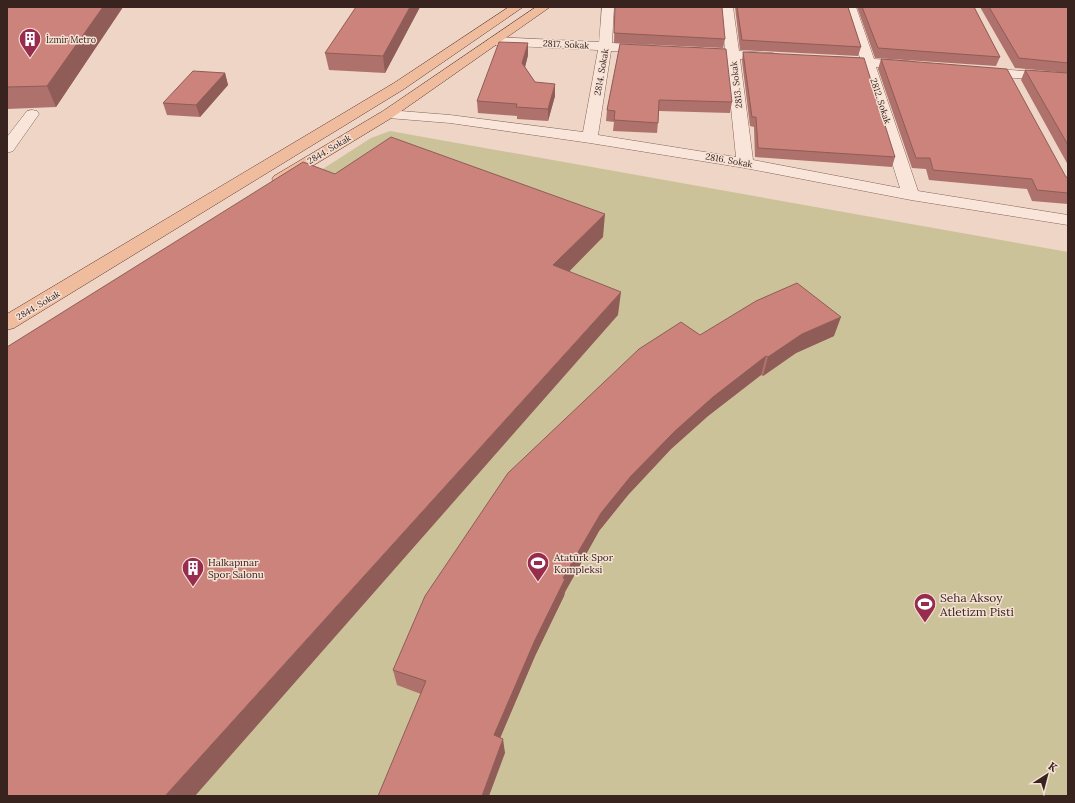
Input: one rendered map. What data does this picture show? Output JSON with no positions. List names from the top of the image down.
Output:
{
  "streets": {
    "main road": ["2844. Sokak"],
    "street": [
      "2817. Sokak",
      "2814. Sokak",
      "2813. Sokak",
      "2812. Sokak",
      "2816. Sokak"
    ]
  },
  "crossings": [
    ["2817. Sokak", "2814. Sokak"],
    ["2817. Sokak", "2844. Sokak"],
    ["2814. Sokak", "2816. Sokak"],
    ["2813. Sokak", "2816. Sokak"],
    ["2812. Sokak", "2816. Sokak"],
    ["2844. Sokak", "2816. Sokak"]
  ],
  "places": {
    "building": ["İzmir Metro", "Halkapınar Spor Salonu"],
    "sports": ["Atatürk Spor Kompleksi", "Seha Aksoy Atletizm Pisti"]
  },
  "north": "top right"
}
